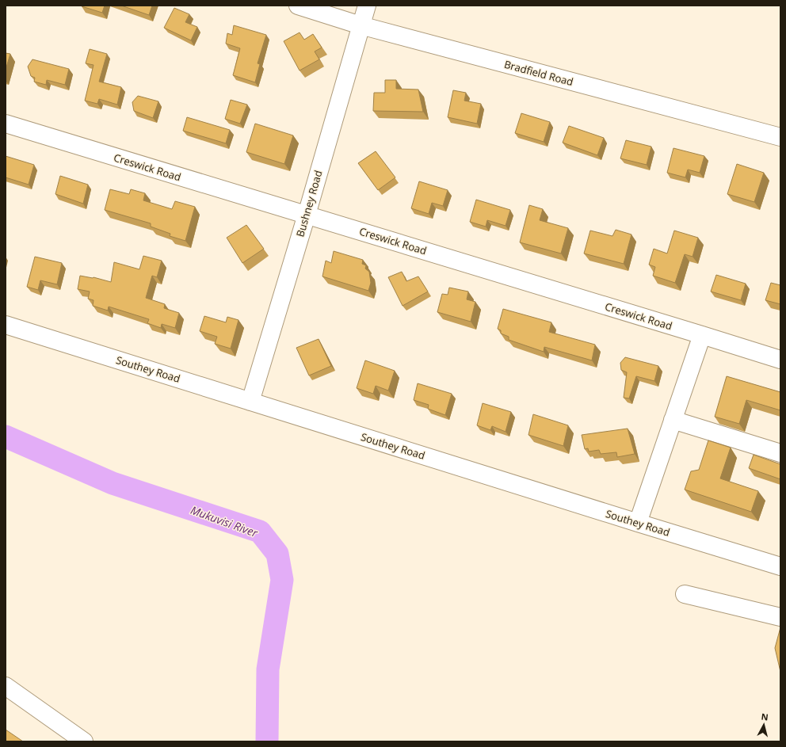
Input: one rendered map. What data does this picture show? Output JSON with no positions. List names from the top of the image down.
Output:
{
  "streets": {
    "street": [
      "Bradfield Road",
      "Creswick Road",
      "Bushney Road",
      "Southey Road"
    ]
  },
  "crossings": [
    ["Bradfield Road", "Bushney Road"],
    ["Creswick Road", "Bushney Road"],
    ["Bushney Road", "Southey Road"]
  ],
  "water": ["Mukuvisi River"],
  "north": "top"
}
